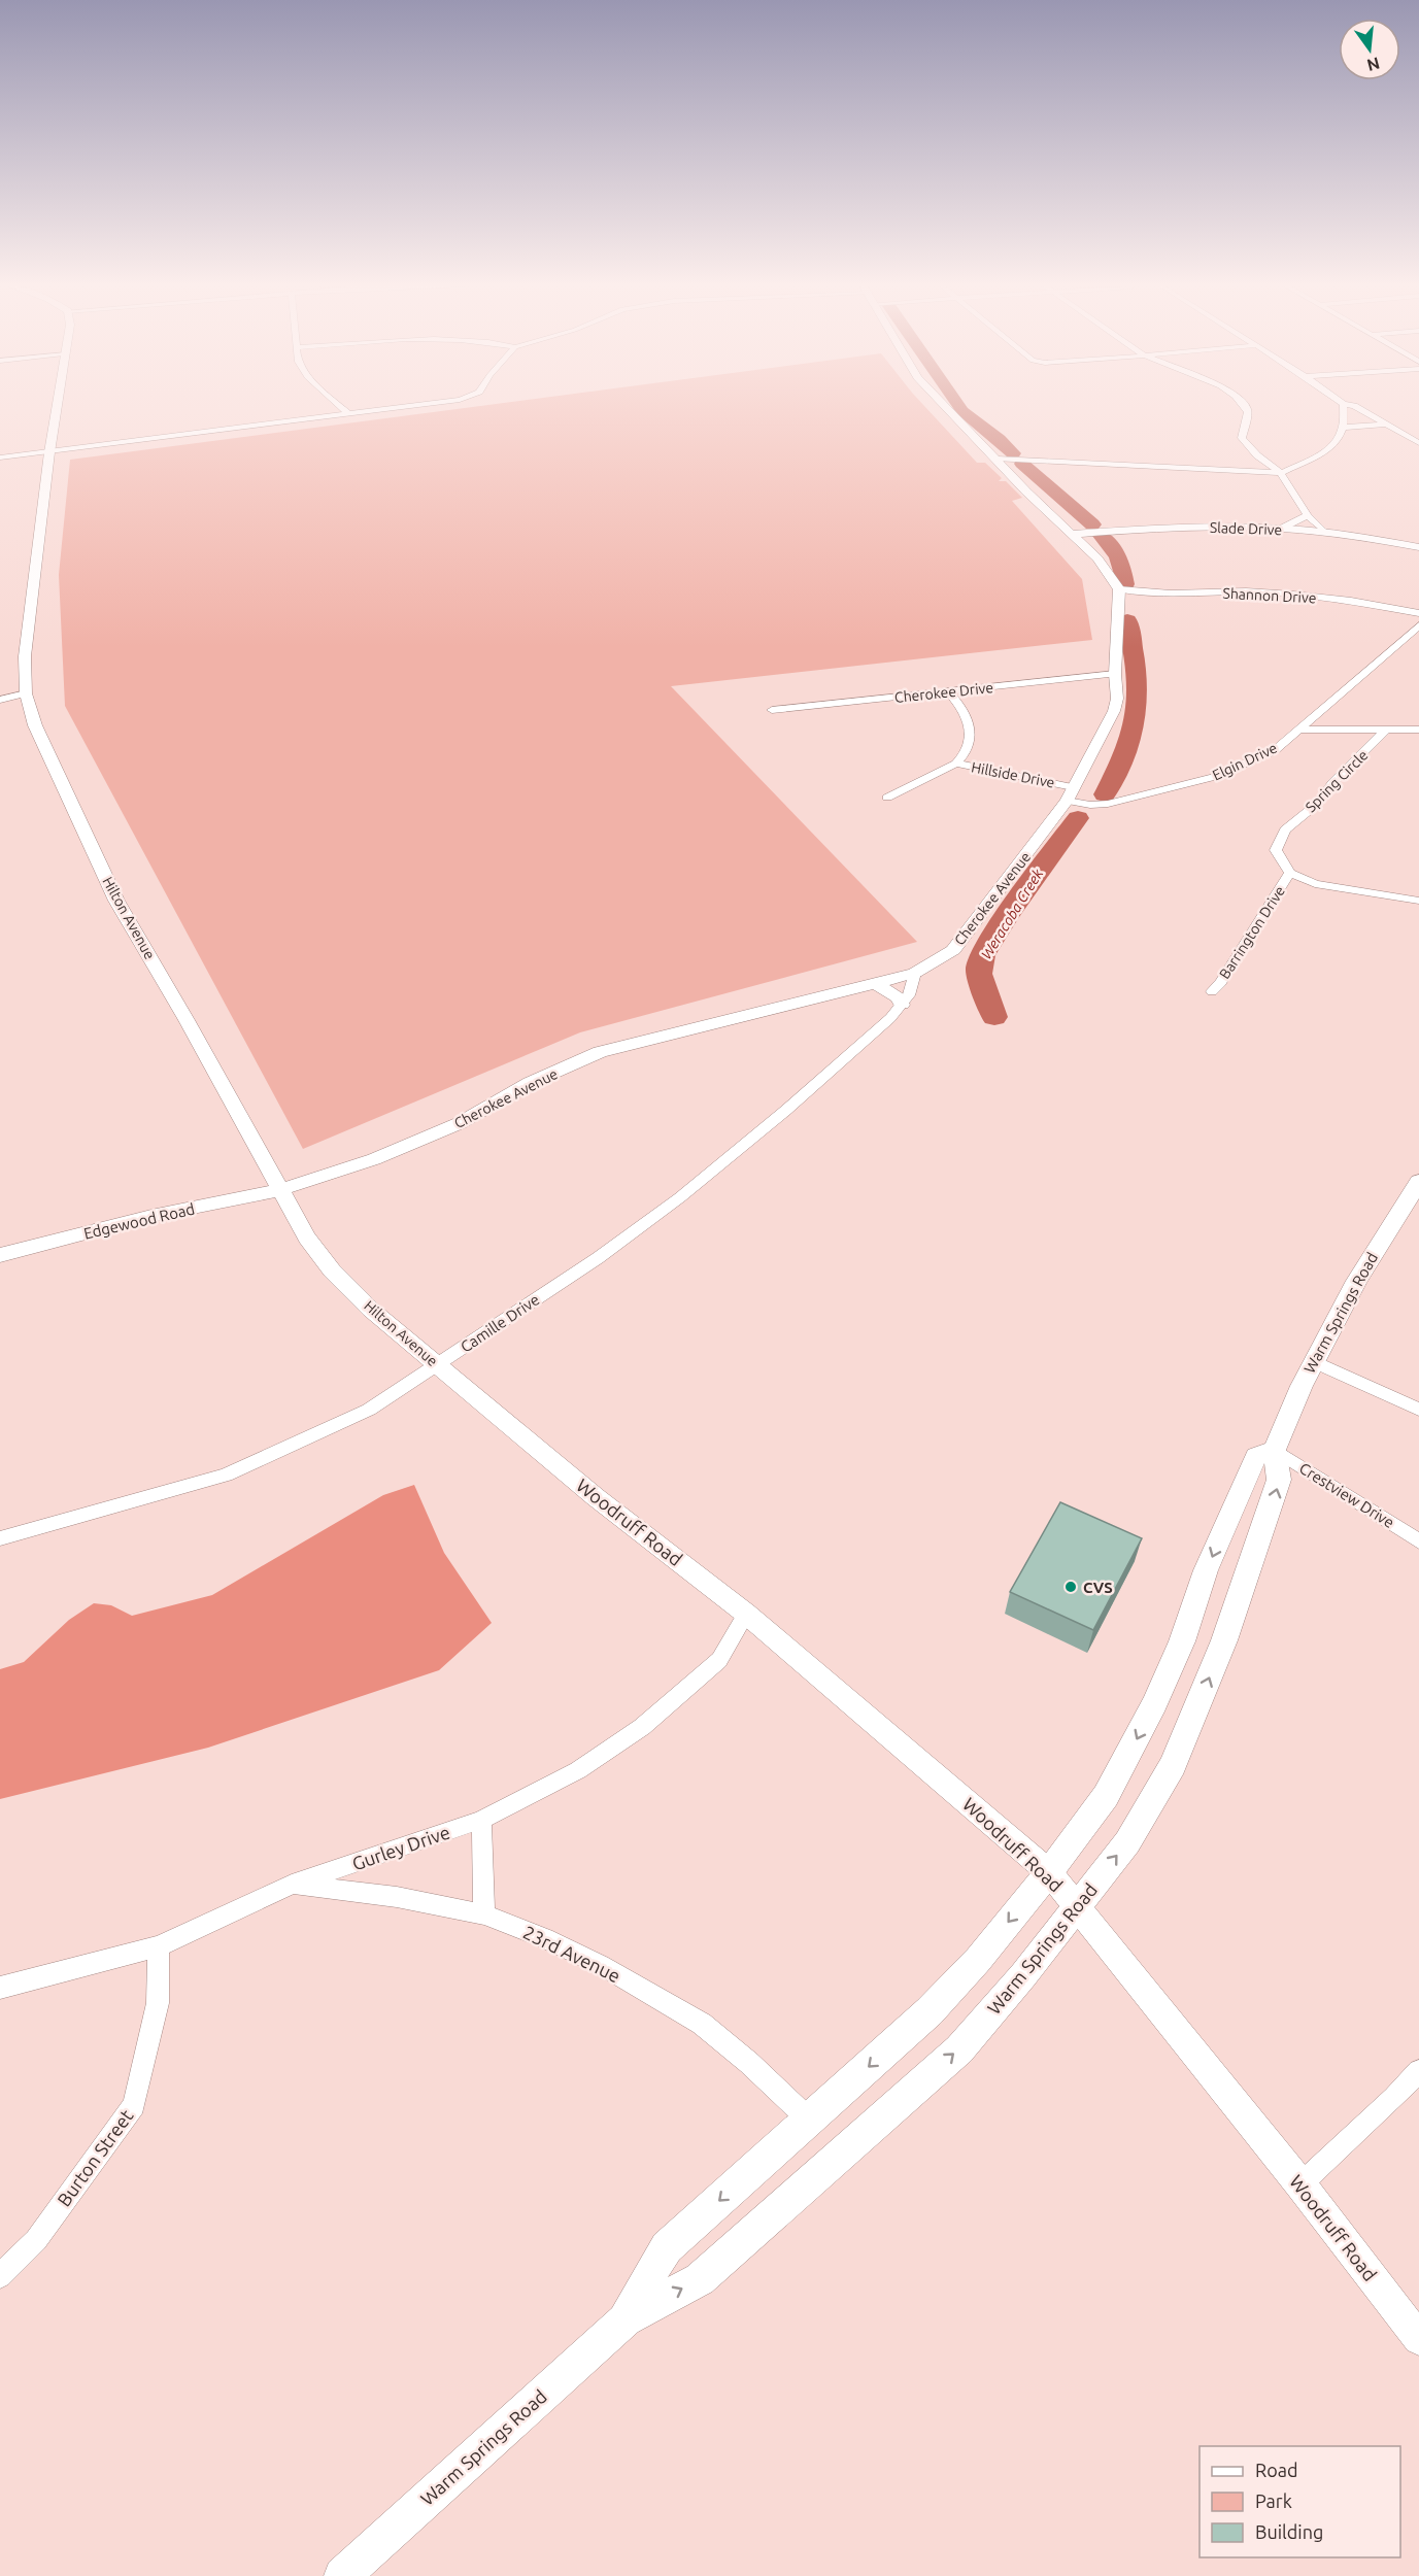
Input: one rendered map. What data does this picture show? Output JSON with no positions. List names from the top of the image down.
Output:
{
  "streets": {
    "main road": ["Warm Springs Road"],
    "street": [
      "Slade Drive",
      "Shannon Drive",
      "Cherokee Drive",
      "Elgin Drive",
      "Hillside Drive",
      "Spring Circle",
      "Cherokee Avenue",
      "Hilton Avenue",
      "Barrington Drive",
      "Edgewood Road",
      "Camille Drive",
      "Crestview Drive",
      "Woodruff Road",
      "Gurley Drive",
      "23rd Avenue",
      "Burton Street"
    ]
  },
  "crossings": [
    ["Shannon Drive", "Cherokee Avenue"],
    ["Cherokee Drive", "Cherokee Avenue"],
    ["Elgin Drive", "Hillside Drive"],
    ["Elgin Drive", "Cherokee Avenue"],
    ["Hillside Drive", "Cherokee Avenue"],
    ["Spring Circle", "Barrington Drive"],
    ["Cherokee Avenue", "Hilton Avenue"],
    ["Cherokee Avenue", "Edgewood Road"],
    ["Cherokee Avenue", "Camille Drive"],
    ["Hilton Avenue", "Edgewood Road"],
    ["Hilton Avenue", "Camille Drive"],
    ["Hilton Avenue", "Woodruff Road"],
    ["Warm Springs Road", "Crestview Drive"],
    ["Warm Springs Road", "Woodruff Road"],
    ["Warm Springs Road", "23rd Avenue"],
    ["Woodruff Road", "Gurley Drive"],
    ["Gurley Drive", "23rd Avenue"],
    ["Gurley Drive", "Burton Street"]
  ],
  "water": ["Weracoba Creek"],
  "places": ["CVS"],
  "legend": ["Road", "Park", "Building"],
  "north": "bottom"
}
